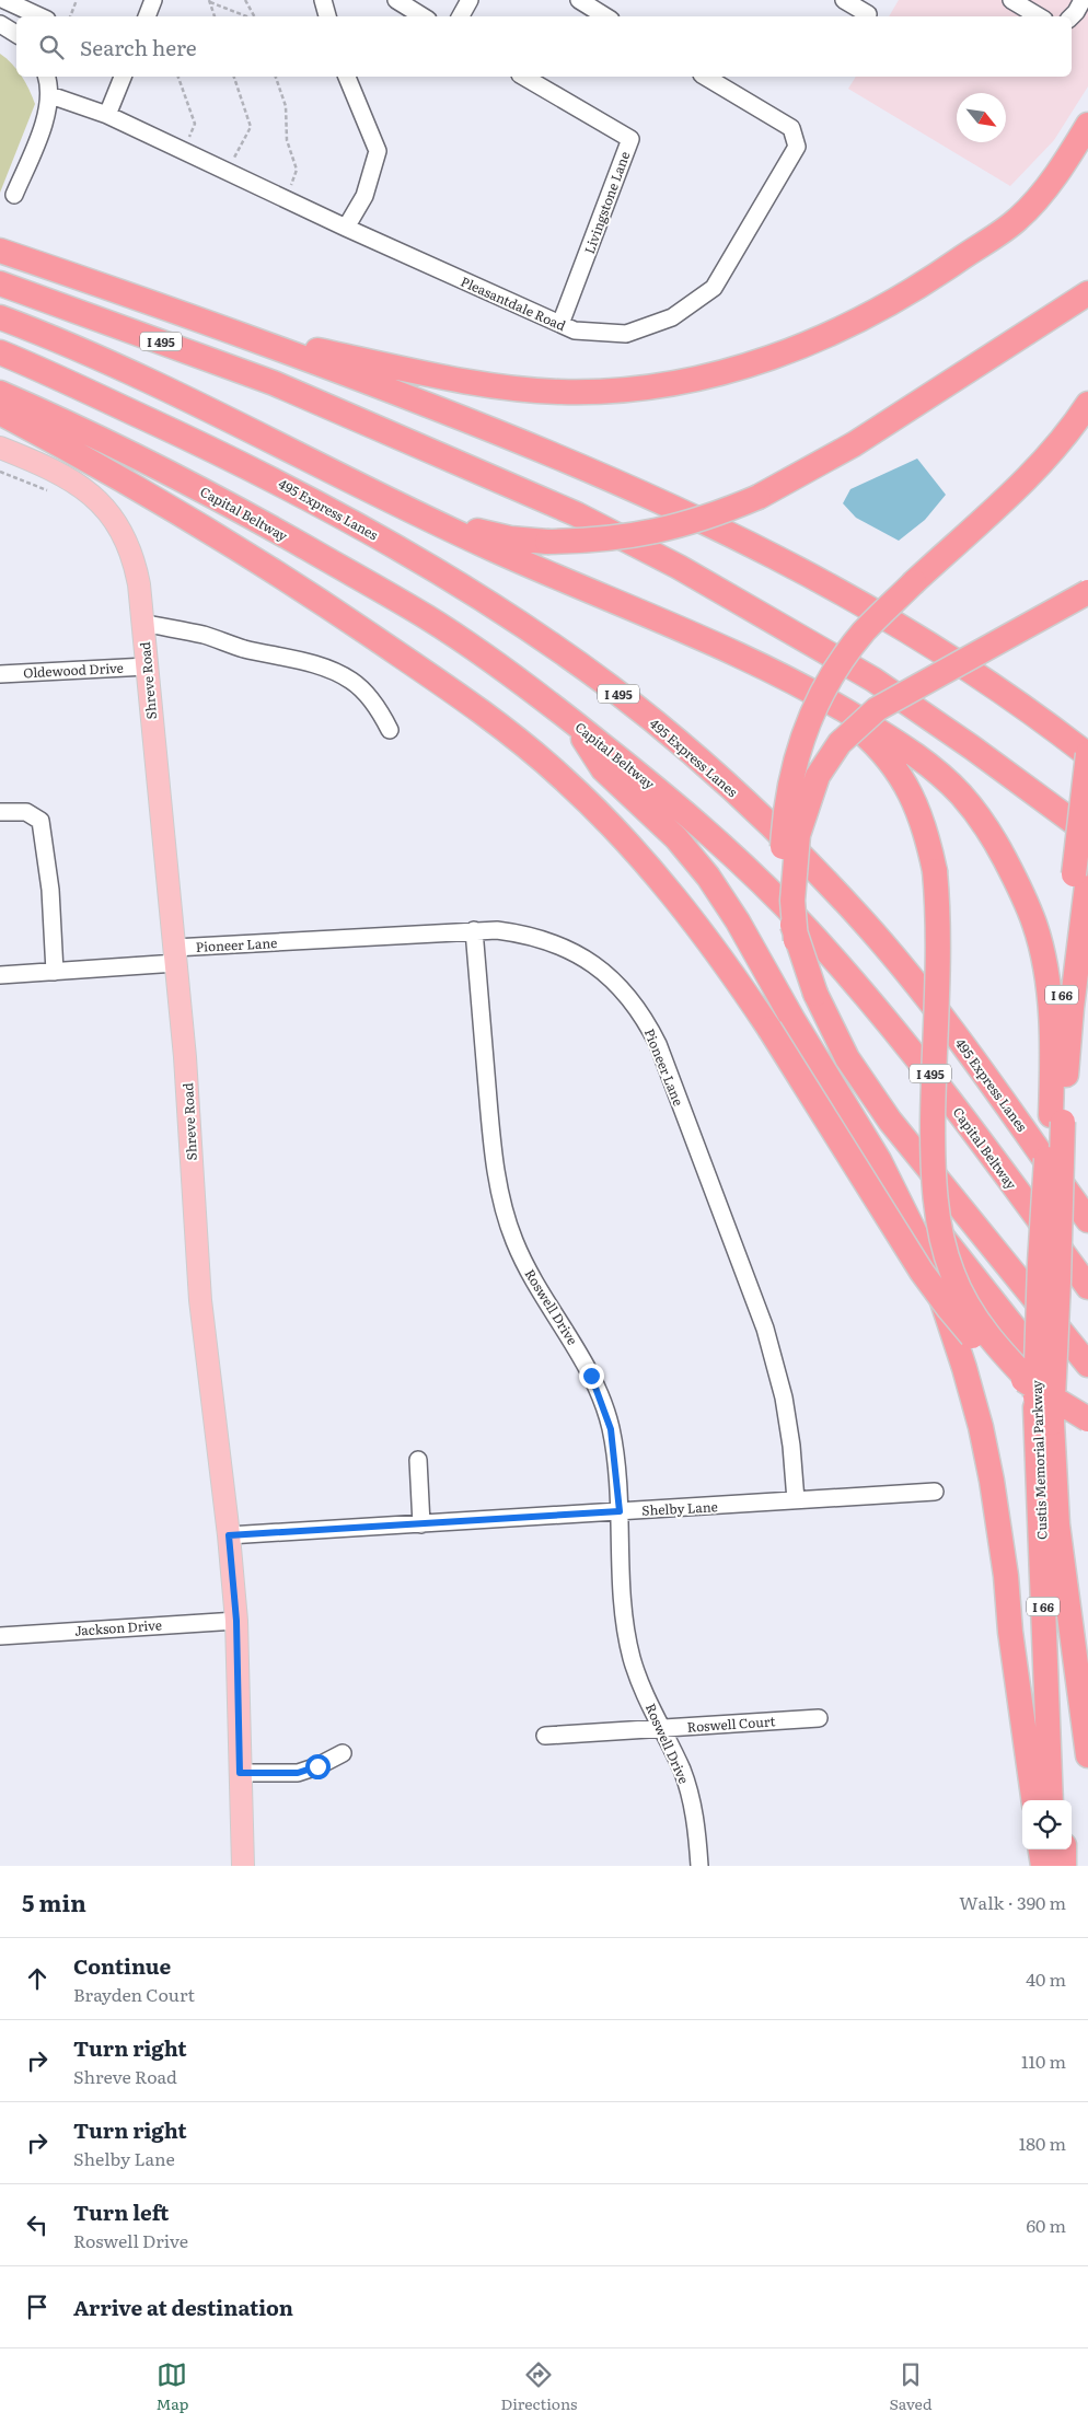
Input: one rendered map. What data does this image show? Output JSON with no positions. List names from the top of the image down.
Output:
{
  "streets": {
    "highway": [
      "I 495",
      "495 Express Lanes",
      "Capital Beltway",
      "I 66",
      "Custis Memorial Parkway"
    ],
    "main road": ["Shreve Road"],
    "street": [
      "Livingstone Lane",
      "Pleasantdale Road",
      "Oldewood Drive",
      "Pioneer Lane",
      "Roswell Drive",
      "Shelby Lane",
      "Jackson Drive",
      "Roswell Court"
    ]
  },
  "crossings": [
    ["Livingstone Lane", "Pleasantdale Road"],
    ["I 495", "I 66"],
    ["Oldewood Drive", "Shreve Road"],
    ["Shreve Road", "Pioneer Lane"],
    ["Shreve Road", "Shelby Lane"],
    ["Shreve Road", "Jackson Drive"],
    ["Pioneer Lane", "Roswell Drive"],
    ["Pioneer Lane", "Shelby Lane"],
    ["I 66", "Custis Memorial Parkway"],
    ["Roswell Drive", "Shelby Lane"],
    ["Roswell Drive", "Roswell Court"]
  ],
  "north": "bottom right",
  "page": {
    "search": "Search here",
    "heading": ["5 min", "Walk · 390 m"],
    "list": [
      ["Continue", "Brayden Court", "40 m"],
      ["Turn right", "Shreve Road", "110 m"],
      ["Turn right", "Shelby Lane", "180 m"],
      ["Turn left", "Roswell Drive", "60 m"],
      "Arrive at destination"
    ],
    "nav": ["Map", "Directions", "Saved"]
  }
}
